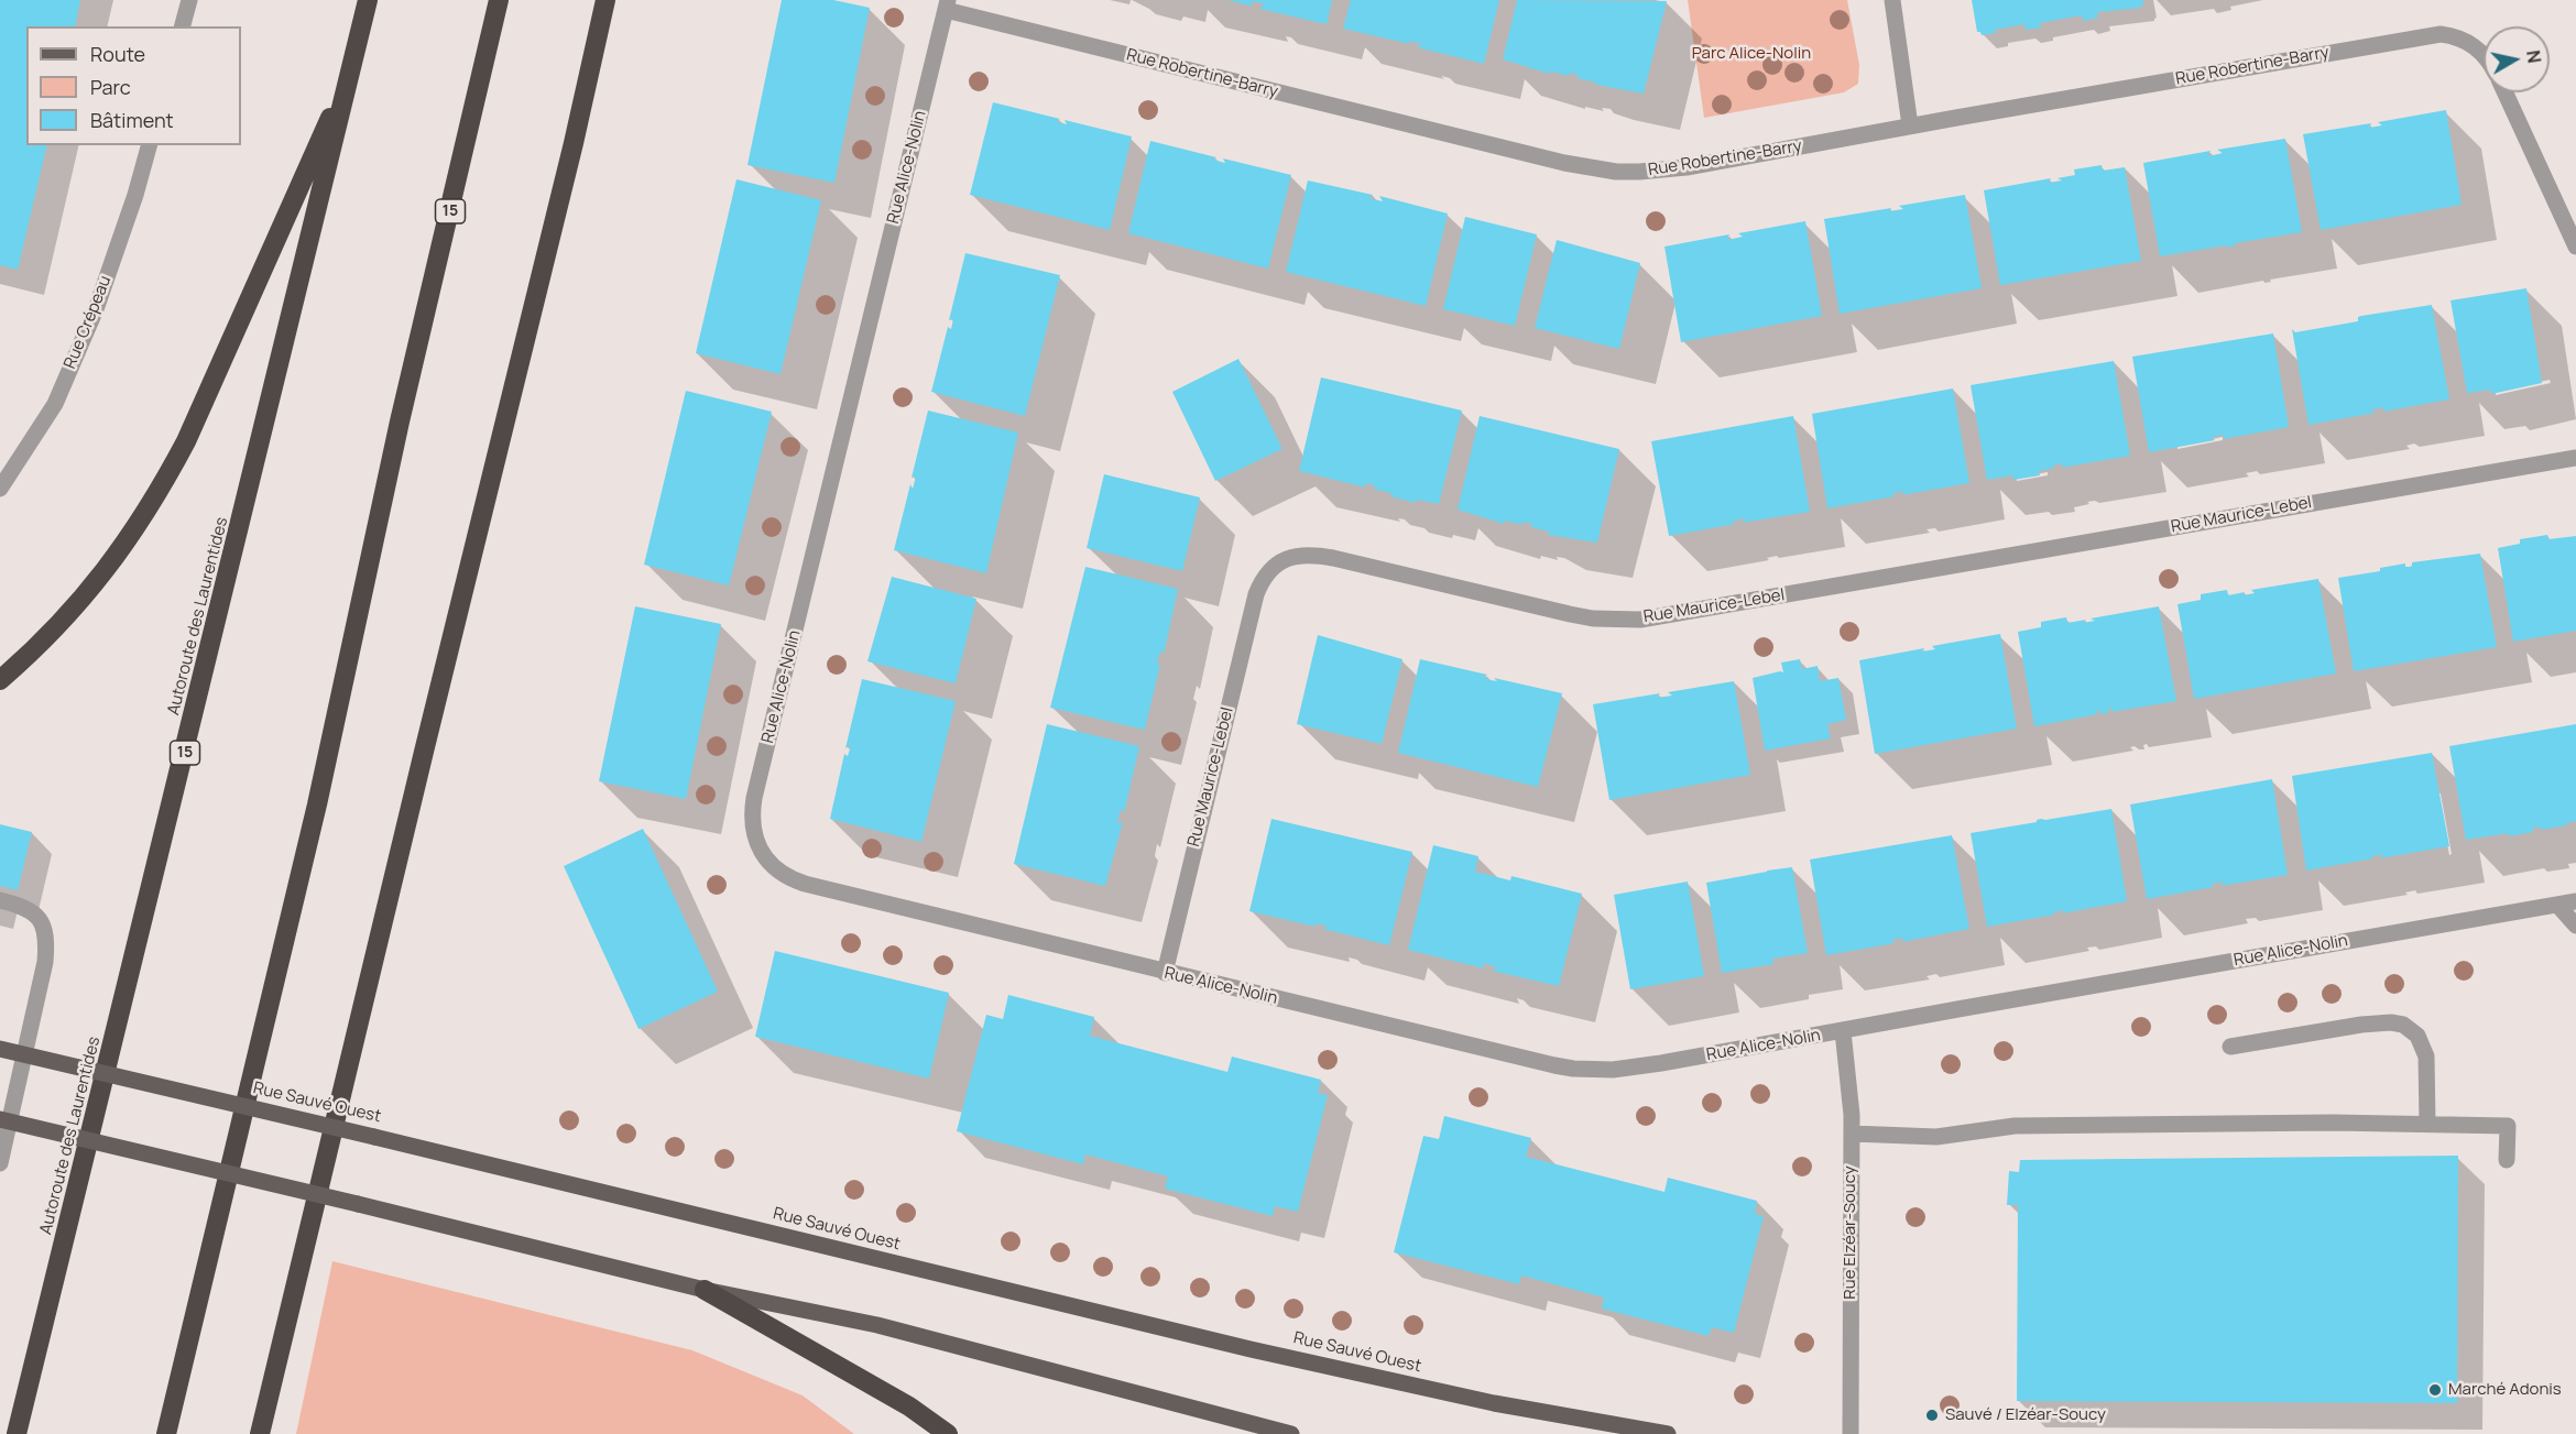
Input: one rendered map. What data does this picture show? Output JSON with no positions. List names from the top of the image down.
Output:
{
  "streets": {
    "highway": ["15", "Autoroute des Laurentides"],
    "main road": ["Rue Sauvé Ouest"],
    "street": [
      "Rue Robertine-Barry",
      "Rue Alice-Nolin",
      "Rue Crépeau",
      "Rue Maurice-Lebel",
      "Rue Elzéar-Soucy"
    ]
  },
  "crossings": [
    ["Rue Robertine-Barry", "Rue Alice-Nolin"],
    ["Rue Alice-Nolin", "Rue Maurice-Lebel"],
    ["Rue Alice-Nolin", "Rue Elzéar-Soucy"]
  ],
  "parks": ["Parc Alice-Nolin"],
  "places": ["Marché Adonis", "Sauvé / Elzéar-Soucy"],
  "legend": ["Route", "Parc", "Bâtiment"],
  "north": "right"
}
